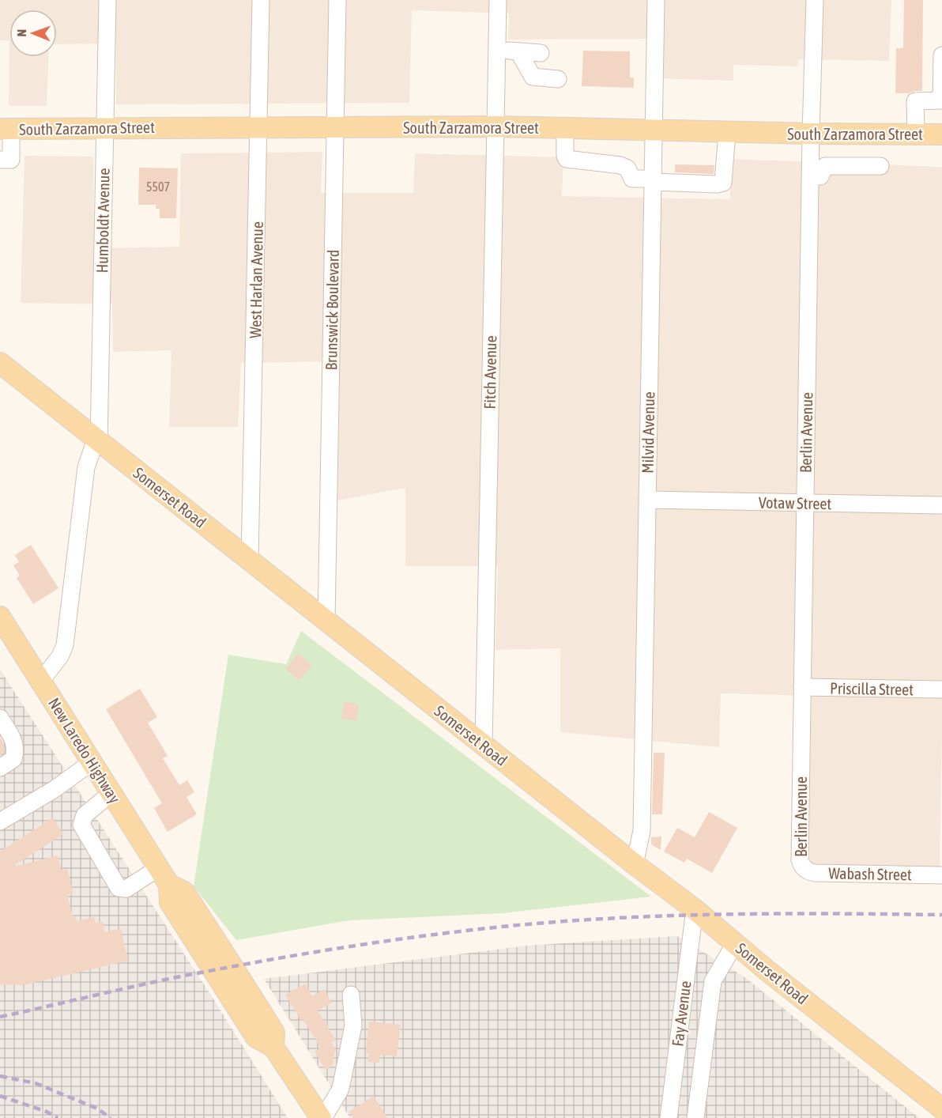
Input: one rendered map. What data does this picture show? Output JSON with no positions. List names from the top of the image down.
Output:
{
  "streets": {
    "main road": ["South Zarzamora Street", "Somerset Road", "New Laredo Highway"],
    "street": [
      "Humboldt Avenue",
      "West Harlan Avenue",
      "Brunswick Boulevard",
      "Fitch Avenue",
      "Milvid Avenue",
      "Berlin Avenue",
      "Votaw Street",
      "Priscilla Street",
      "Wabash Street",
      "Fay Avenue"
    ]
  },
  "crossings": [
    ["South Zarzamora Street", "Humboldt Avenue"],
    ["South Zarzamora Street", "West Harlan Avenue"],
    ["South Zarzamora Street", "Brunswick Boulevard"],
    ["South Zarzamora Street", "Fitch Avenue"],
    ["South Zarzamora Street", "Milvid Avenue"],
    ["South Zarzamora Street", "Berlin Avenue"],
    ["Humboldt Avenue", "Somerset Road"],
    ["Humboldt Avenue", "New Laredo Highway"],
    ["West Harlan Avenue", "Somerset Road"],
    ["Brunswick Boulevard", "Somerset Road"],
    ["Fitch Avenue", "Somerset Road"],
    ["Milvid Avenue", "Somerset Road"],
    ["Milvid Avenue", "Votaw Street"],
    ["Berlin Avenue", "Votaw Street"],
    ["Berlin Avenue", "Priscilla Street"],
    ["Berlin Avenue", "Wabash Street"],
    ["Somerset Road", "Fay Avenue"]
  ],
  "house_numbers": ["5507"],
  "north": "left"
}
